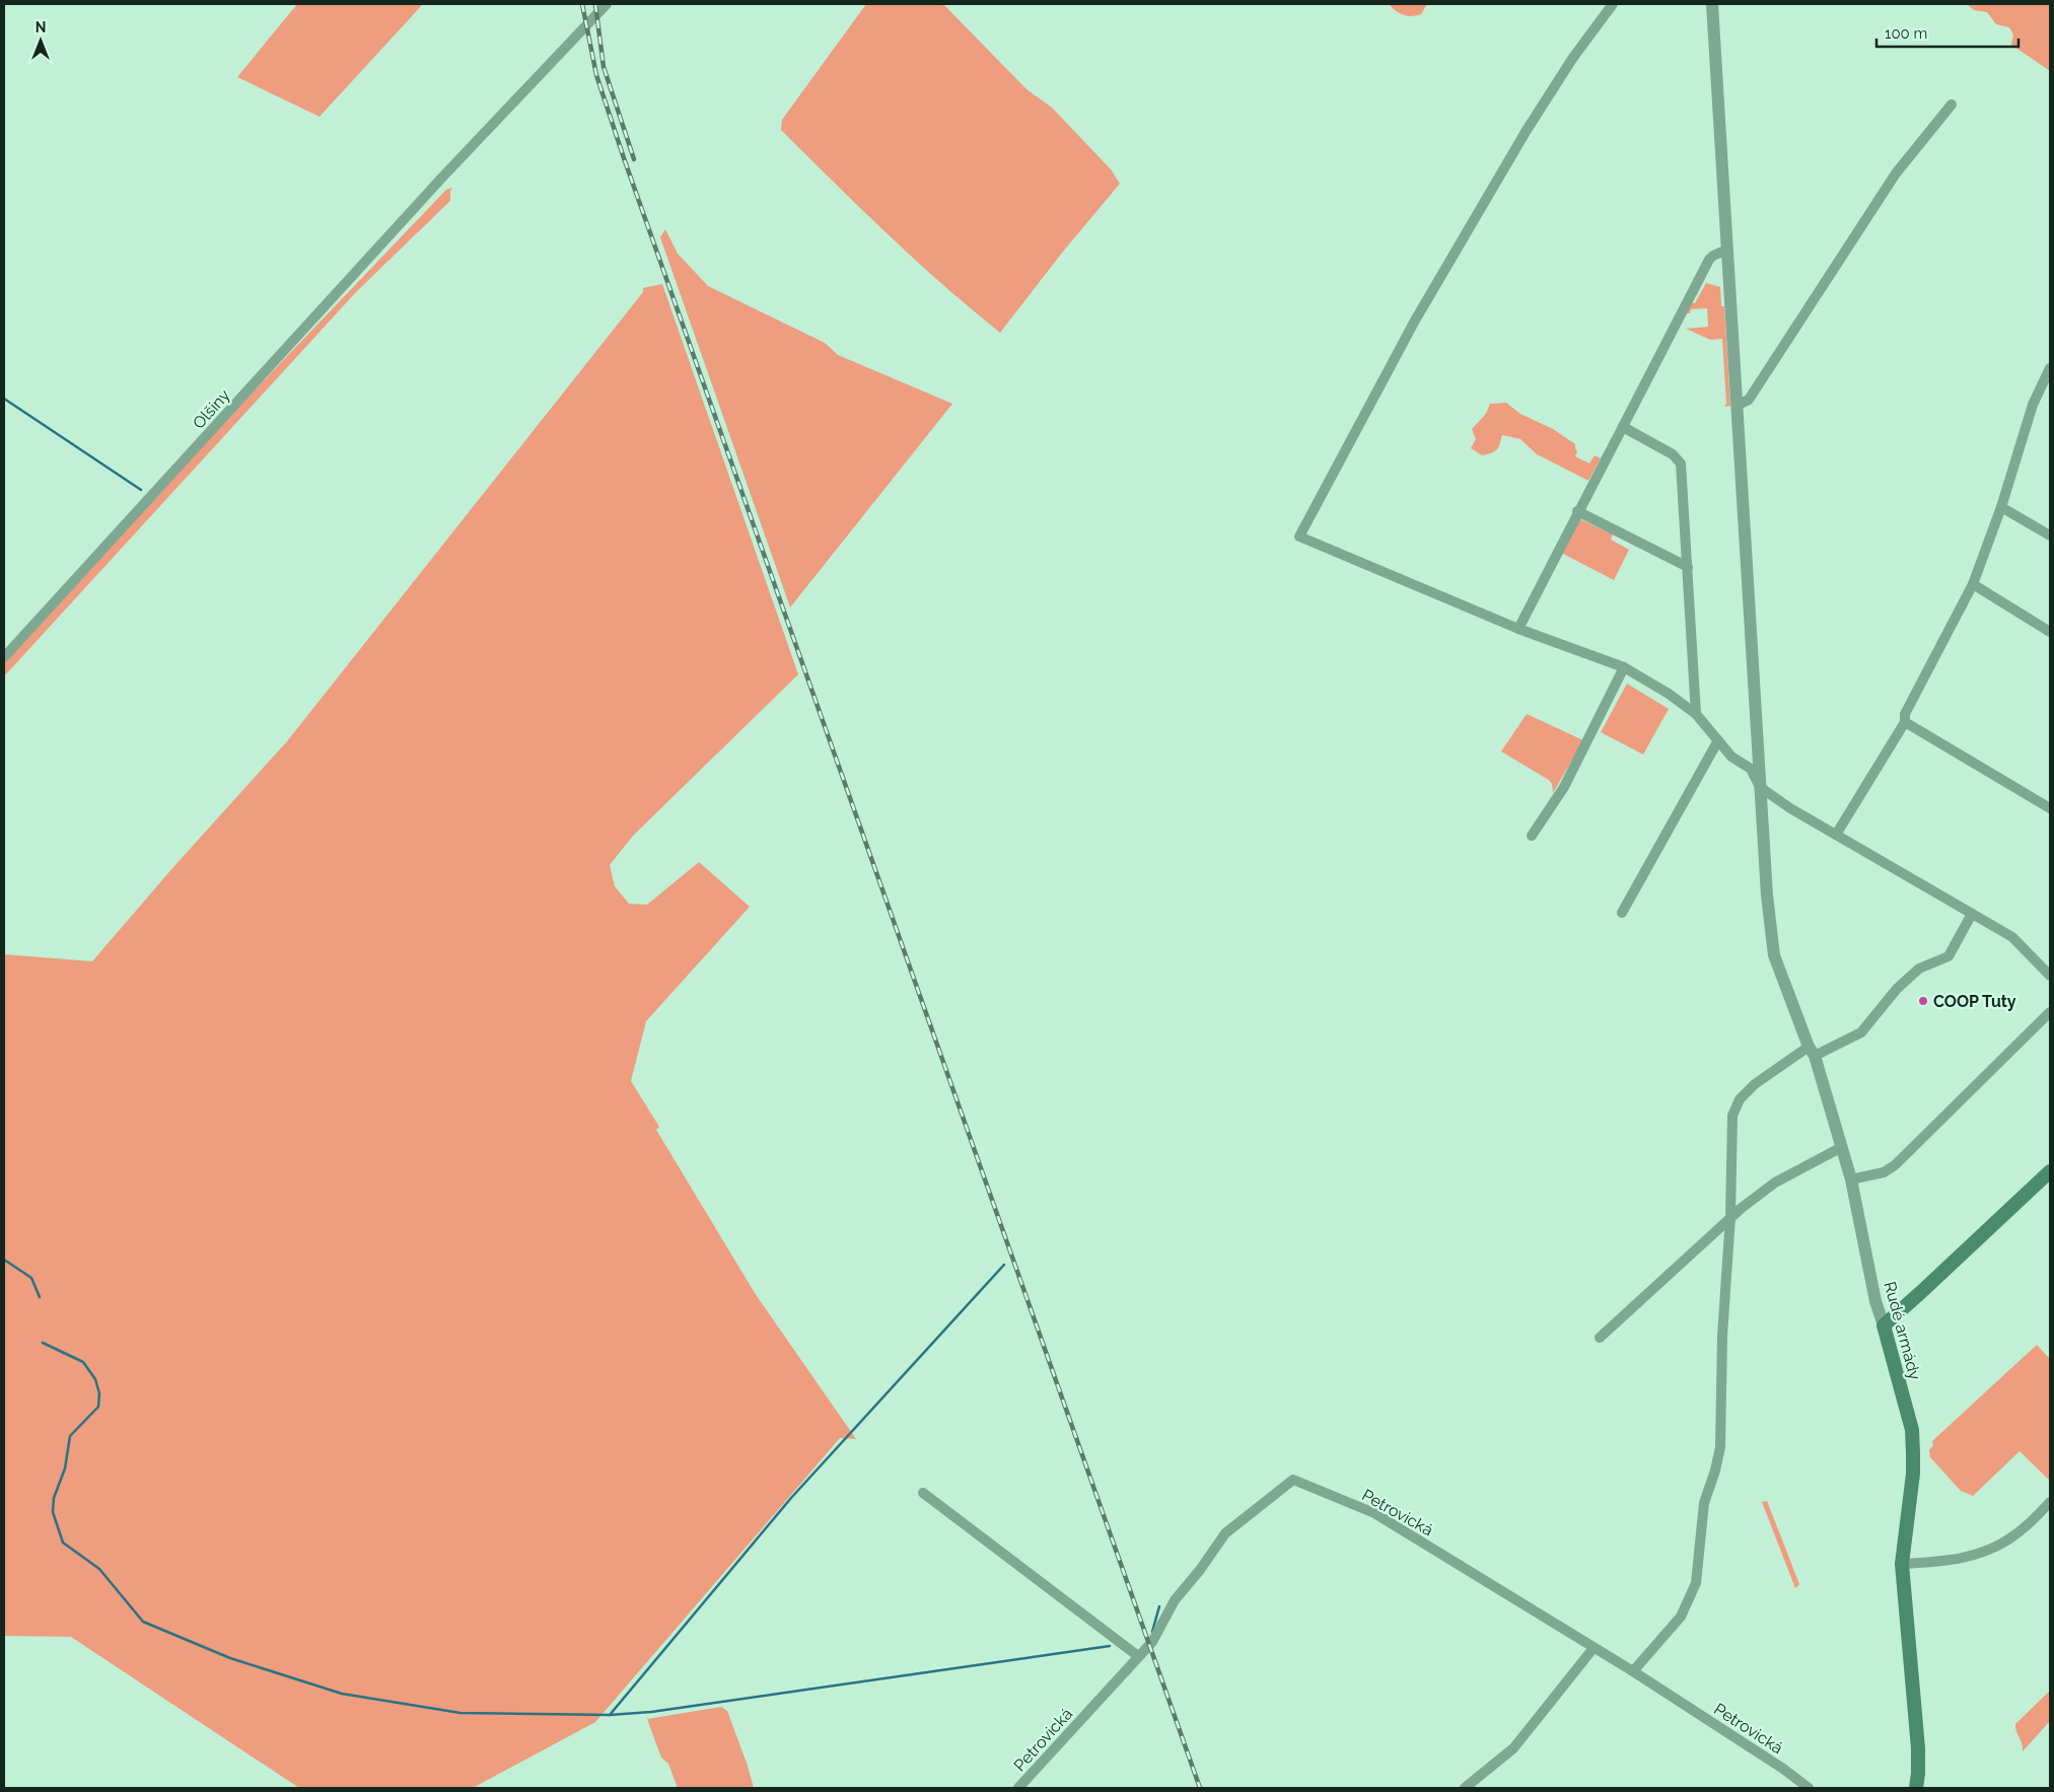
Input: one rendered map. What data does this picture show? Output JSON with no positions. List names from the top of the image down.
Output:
{
  "streets": {
    "main road": ["Rudé armády"],
    "street": ["Olšiny", "Petrovická"]
  },
  "places": ["COOP Tuty"],
  "scale_bar": "100 m",
  "north": "top"
}
